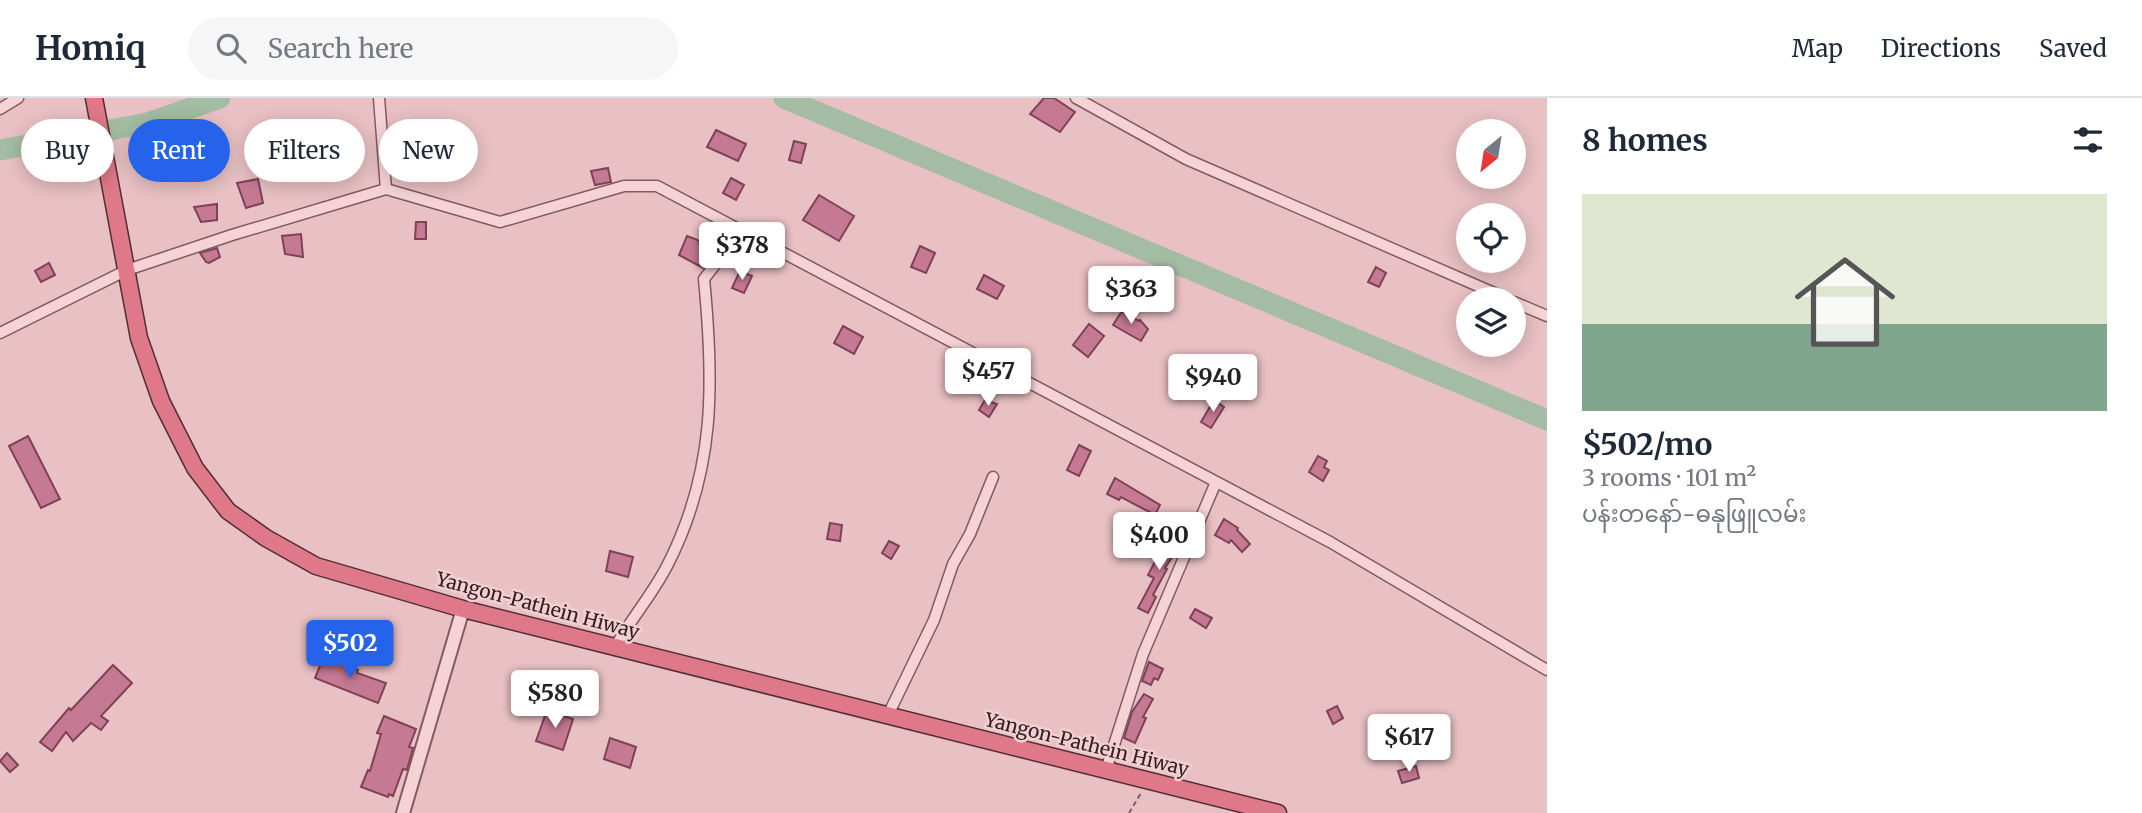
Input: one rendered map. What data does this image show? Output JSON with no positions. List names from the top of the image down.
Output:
{
  "streets": {
    "highway": ["Yangon-Pathein Hiway"]
  },
  "north": "bottom left",
  "page": {
    "header": "Homiq",
    "search": "Search here",
    "nav": ["Map", "Directions", "Saved"],
    "heading": "8 homes",
    "chip": [
      "Buy",
      "Rent",
      "Filters",
      "New"
    ],
    "list": [
      {
        "name": "$502/mo",
        "note": "3 rooms · 101 m² · ပန်းတနော်-ဓနုဖြူလမ်း"
      }
    ],
    "price": [
      "$378",
      "$363",
      "$457",
      "$940",
      "$400",
      "$502",
      "$580",
      "$617"
    ]
  }
}
